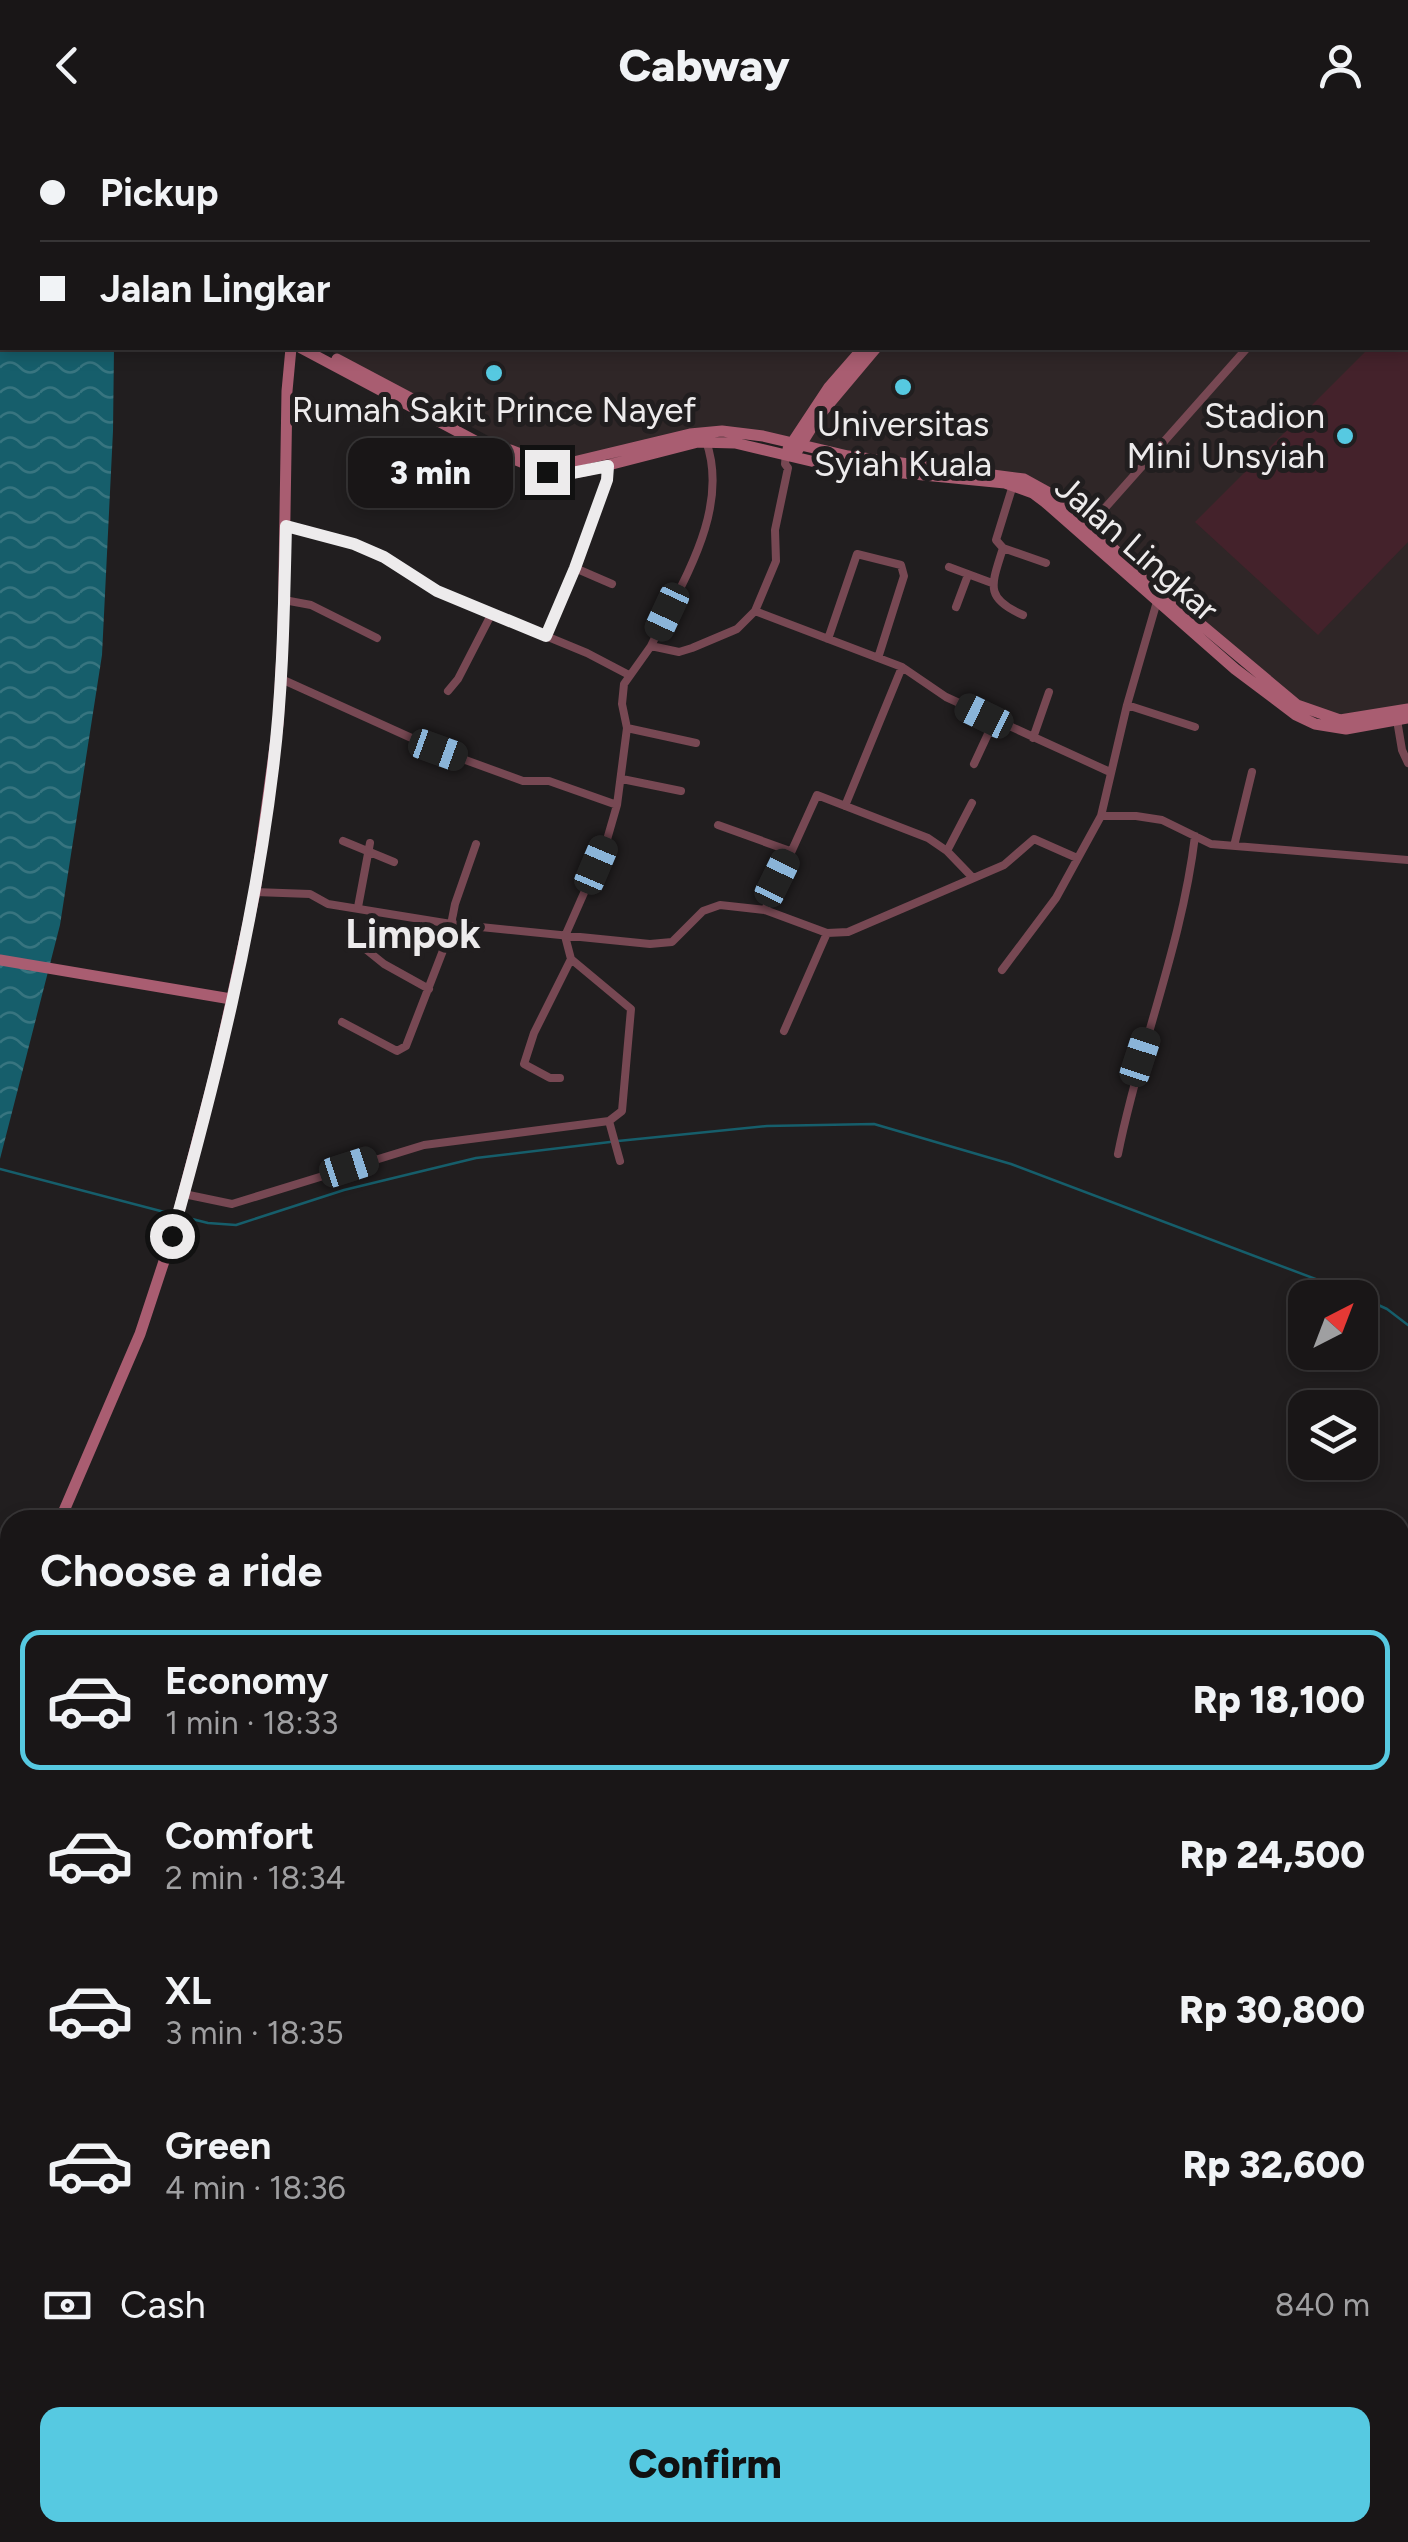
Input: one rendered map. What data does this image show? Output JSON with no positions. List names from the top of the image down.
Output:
{
  "streets": {
    "street": ["Jalan Lingkar"]
  },
  "districts": ["Limpok"],
  "places": ["Rumah Sakit Prince Nayef", "Universitas Syiah Kuala", "Stadion Mini Unsyiah"],
  "north": "top right",
  "page": {
    "header": "Cabway",
    "banner": ["Pickup", "Jalan Lingkar"],
    "bubble": "3 min",
    "heading": "Choose a ride",
    "list": [
      {
        "name": "Economy",
        "note": "1 min · 18:33",
        "value": "Rp 18,100"
      },
      {
        "name": "Comfort",
        "note": "2 min · 18:34",
        "value": "Rp 24,500"
      },
      {
        "name": "XL",
        "note": "3 min · 18:35",
        "value": "Rp 30,800"
      },
      {
        "name": "Green",
        "note": "4 min · 18:36",
        "value": "Rp 32,600"
      }
    ],
    "pay": ["Cash", "840 m"],
    "buttons": "Confirm"
  }
}
